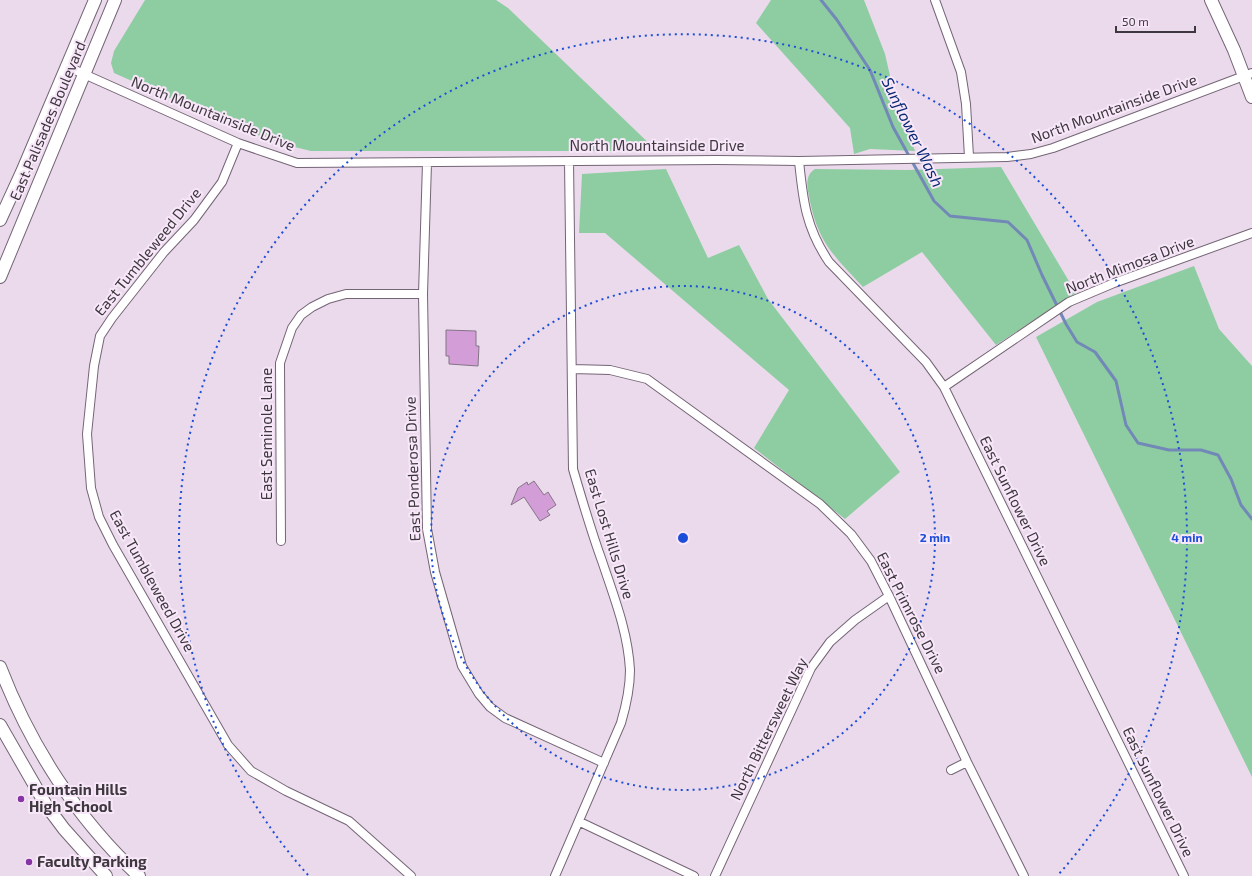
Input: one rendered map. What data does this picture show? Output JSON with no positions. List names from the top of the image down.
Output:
{
  "streets": {
    "street": [
      "North Mountainside Drive",
      "East Palisades Boulevard",
      "East Tumbleweed Drive",
      "North Mimosa Drive",
      "East Seminole Lane",
      "East Ponderosa Drive",
      "East Sunflower Drive",
      "East Lost Hills Drive",
      "East Primrose Drive",
      "North Bittersweet Way"
    ]
  },
  "crossings": [
    ["North Mountainside Drive", "East Palisades Boulevard"],
    ["North Mountainside Drive", "East Tumbleweed Drive"],
    ["North Mountainside Drive", "East Ponderosa Drive"],
    ["North Mountainside Drive", "East Sunflower Drive"],
    ["North Mountainside Drive", "East Lost Hills Drive"],
    ["North Mimosa Drive", "East Sunflower Drive"],
    ["East Seminole Lane", "East Ponderosa Drive"],
    ["East Ponderosa Drive", "East Lost Hills Drive"],
    ["East Lost Hills Drive", "East Primrose Drive"],
    ["East Primrose Drive", "North Bittersweet Way"]
  ],
  "water": ["Sunflower Wash"],
  "places": ["Fountain Hills High School", "Faculty Parking"],
  "scale_bar": "50 m",
  "rings": ["2 min", "4 min"]
}
